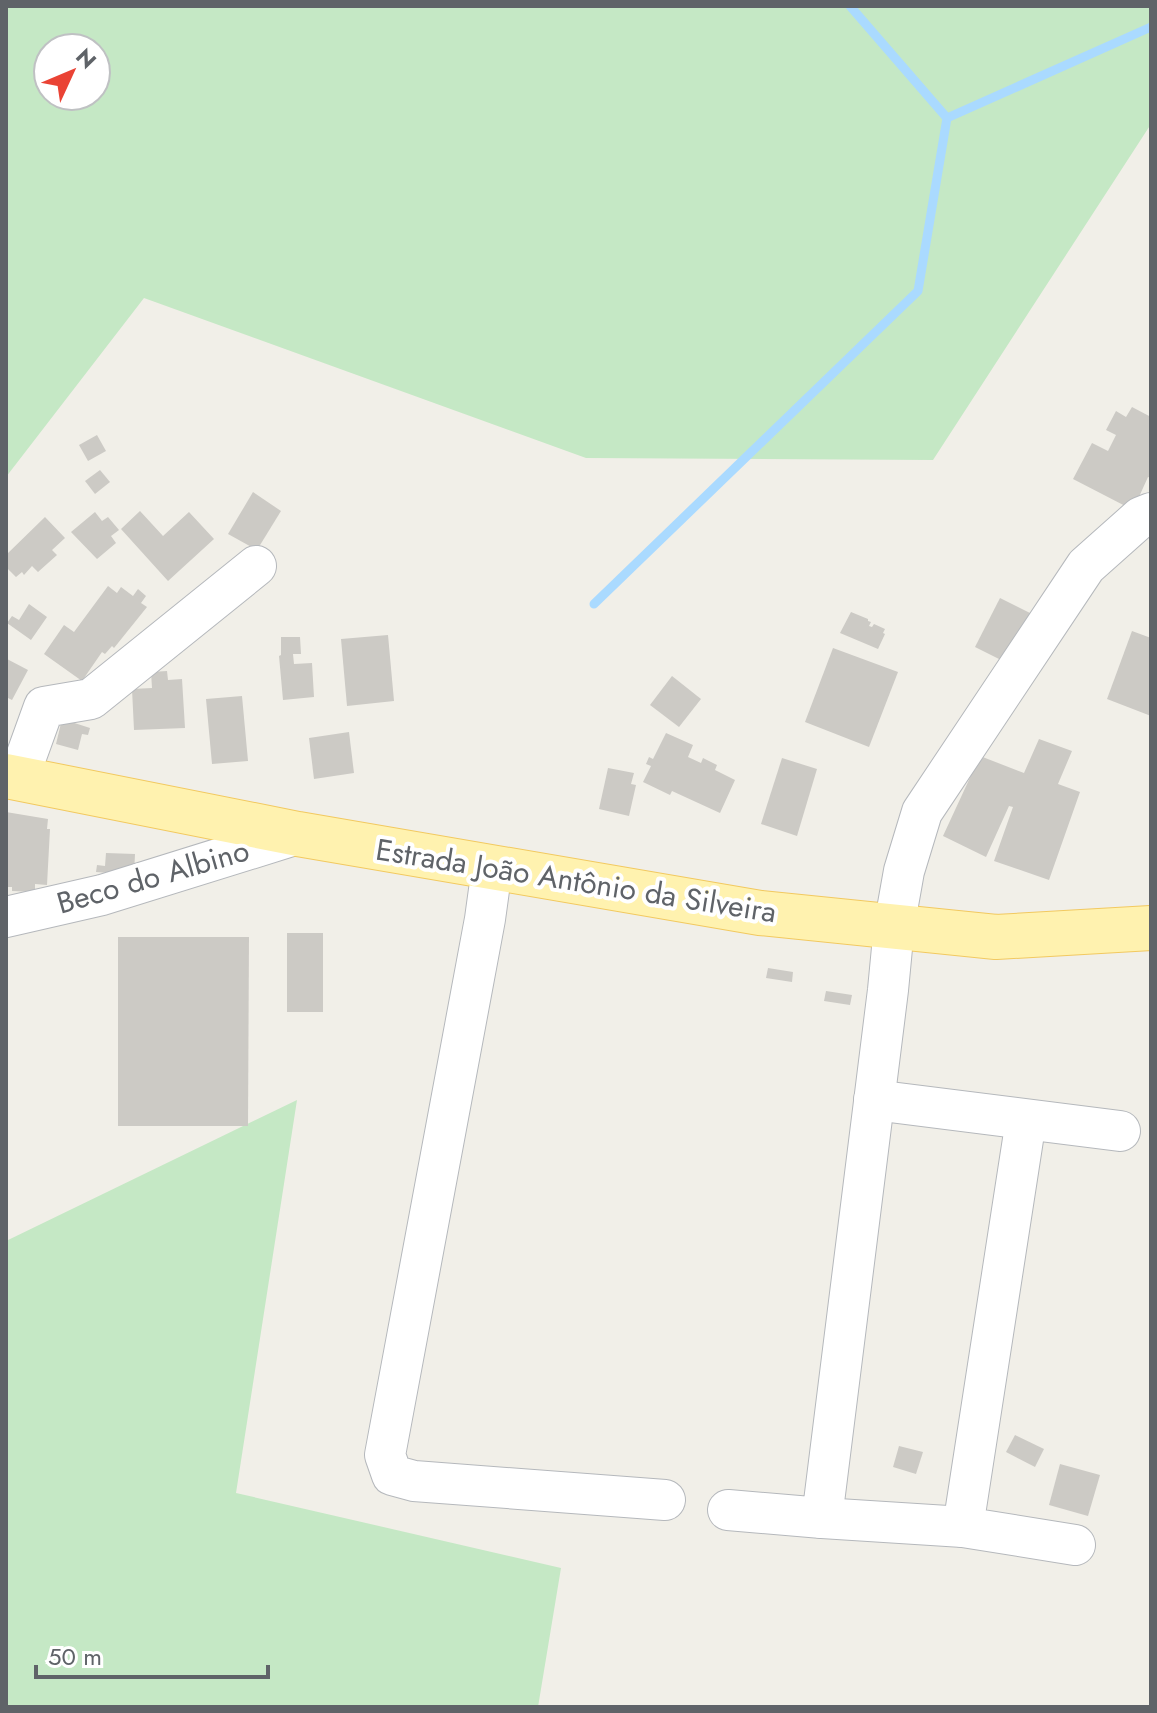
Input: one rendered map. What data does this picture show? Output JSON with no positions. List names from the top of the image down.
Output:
{
  "streets": {
    "main road": ["Estrada João Antônio da Silveira"],
    "street": ["Beco do Albino"]
  },
  "crossings": [
    ["Beco do Albino", "Estrada João Antônio da Silveira"]
  ],
  "scale_bar": "50 m",
  "north": "top right"
}
